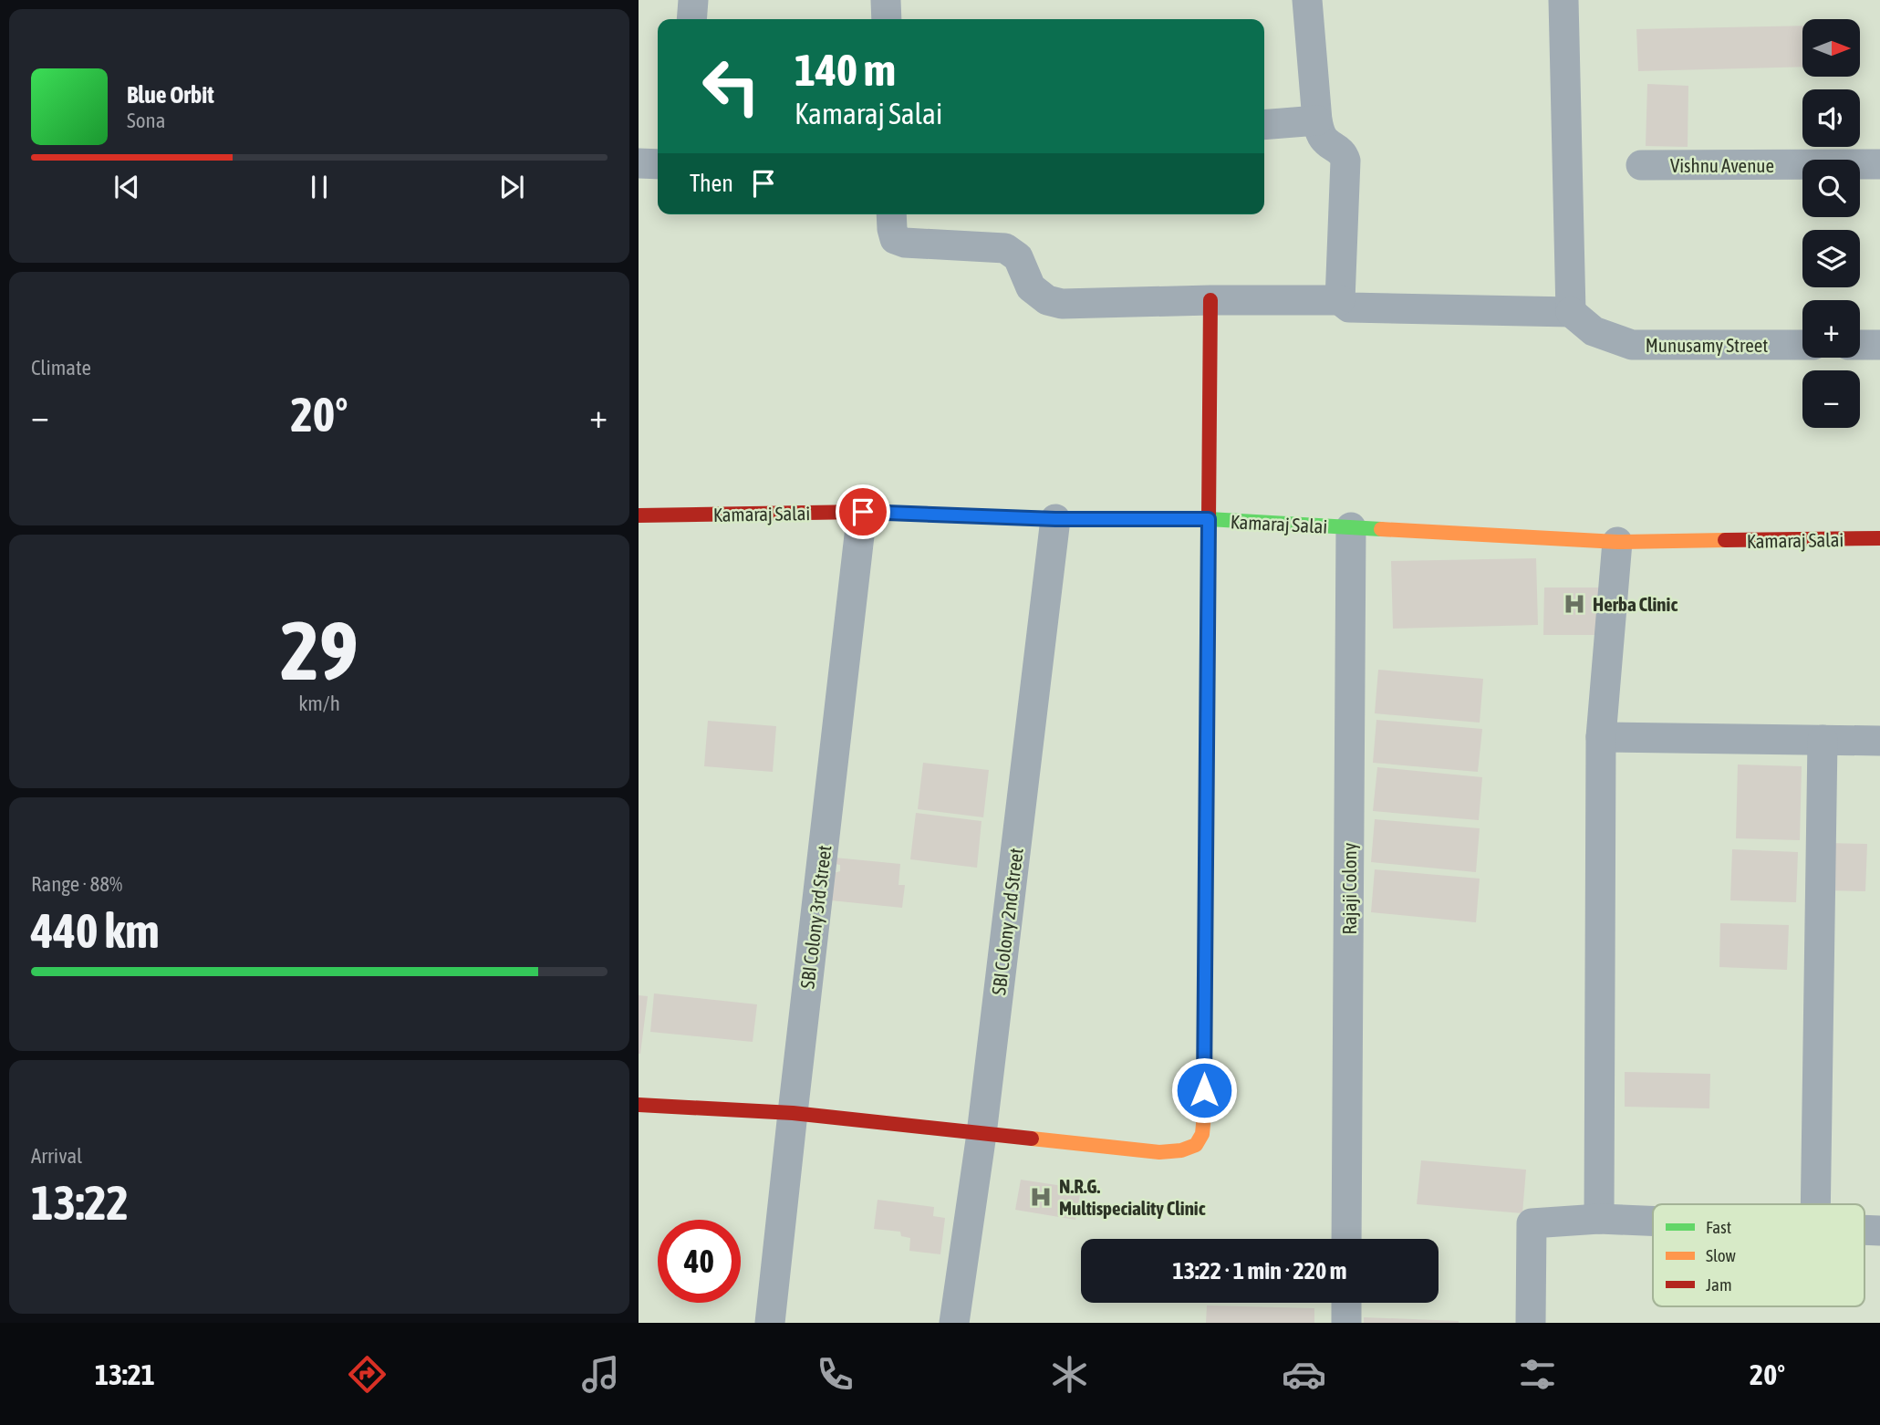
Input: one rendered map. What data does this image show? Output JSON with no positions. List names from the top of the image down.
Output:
{
  "streets": {
    "street": [
      "Vishnu Avenue",
      "Munusamy Street",
      "Kamaraj Salai",
      "Rajaji Colony",
      "SBI Colony 3rd Street",
      "SBI Colony 2nd Street"
    ]
  },
  "crossings": [
    ["Kamaraj Salai", "Rajaji Colony"],
    ["Kamaraj Salai", "SBI Colony 3rd Street"],
    ["Kamaraj Salai", "SBI Colony 2nd Street"]
  ],
  "places": {
    "hospital": ["Herba Clinic", "N.R.G. Multispeciality Clinic"]
  },
  "legend": ["Fast", "Slow", "Jam"],
  "north": "right",
  "page": {
    "map_buttons": ["+", "−"],
    "turn": ["140 m", "Kamaraj Salai"],
    "song": ["Blue Orbit", "Sona"],
    "then": "Then",
    "tile": [
      "Climate",
      ["29", "km/h"],
      ["Range · 88%", "440 km"],
      ["Arrival", "13:22"]
    ],
    "heat": ["−", "20°", "+"],
    "limit": "40",
    "trip": "13:22 · 1 min · 220 m",
    "tabs": ["13:21", "20°"]
  }
}
